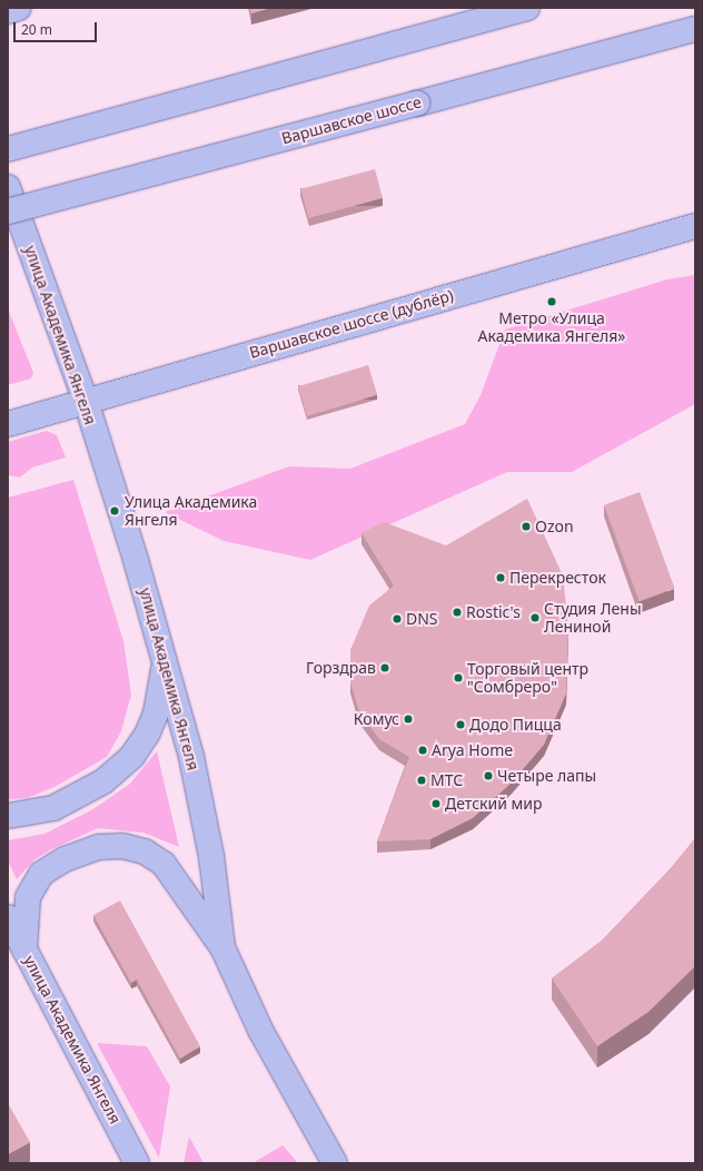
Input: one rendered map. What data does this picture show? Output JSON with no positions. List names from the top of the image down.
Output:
{
  "streets": {
    "main road": ["Варшавское шоссе", "Варшавское шоссе (дублёр)", "улица Академика Янгеля"]
  },
  "crossings": [
    ["Варшавское шоссе (дублёр)", "улица Академика Янгеля"]
  ],
  "places": [
    "Метро «Улица Академика Янгеля»",
    "Улица Академика Янгеля",
    "Ozon",
    "Перекресток",
    "Rostic's",
    "Студия Лены Лениной",
    "DNS",
    "Горздрав",
    "Торговый центр \"Сомбреро\"",
    "Комус",
    "Додо Пицца",
    "Arya Home",
    "Четыре лапы",
    "МТС",
    "Детский мир"
  ],
  "scale_bar": "20 m"
}
